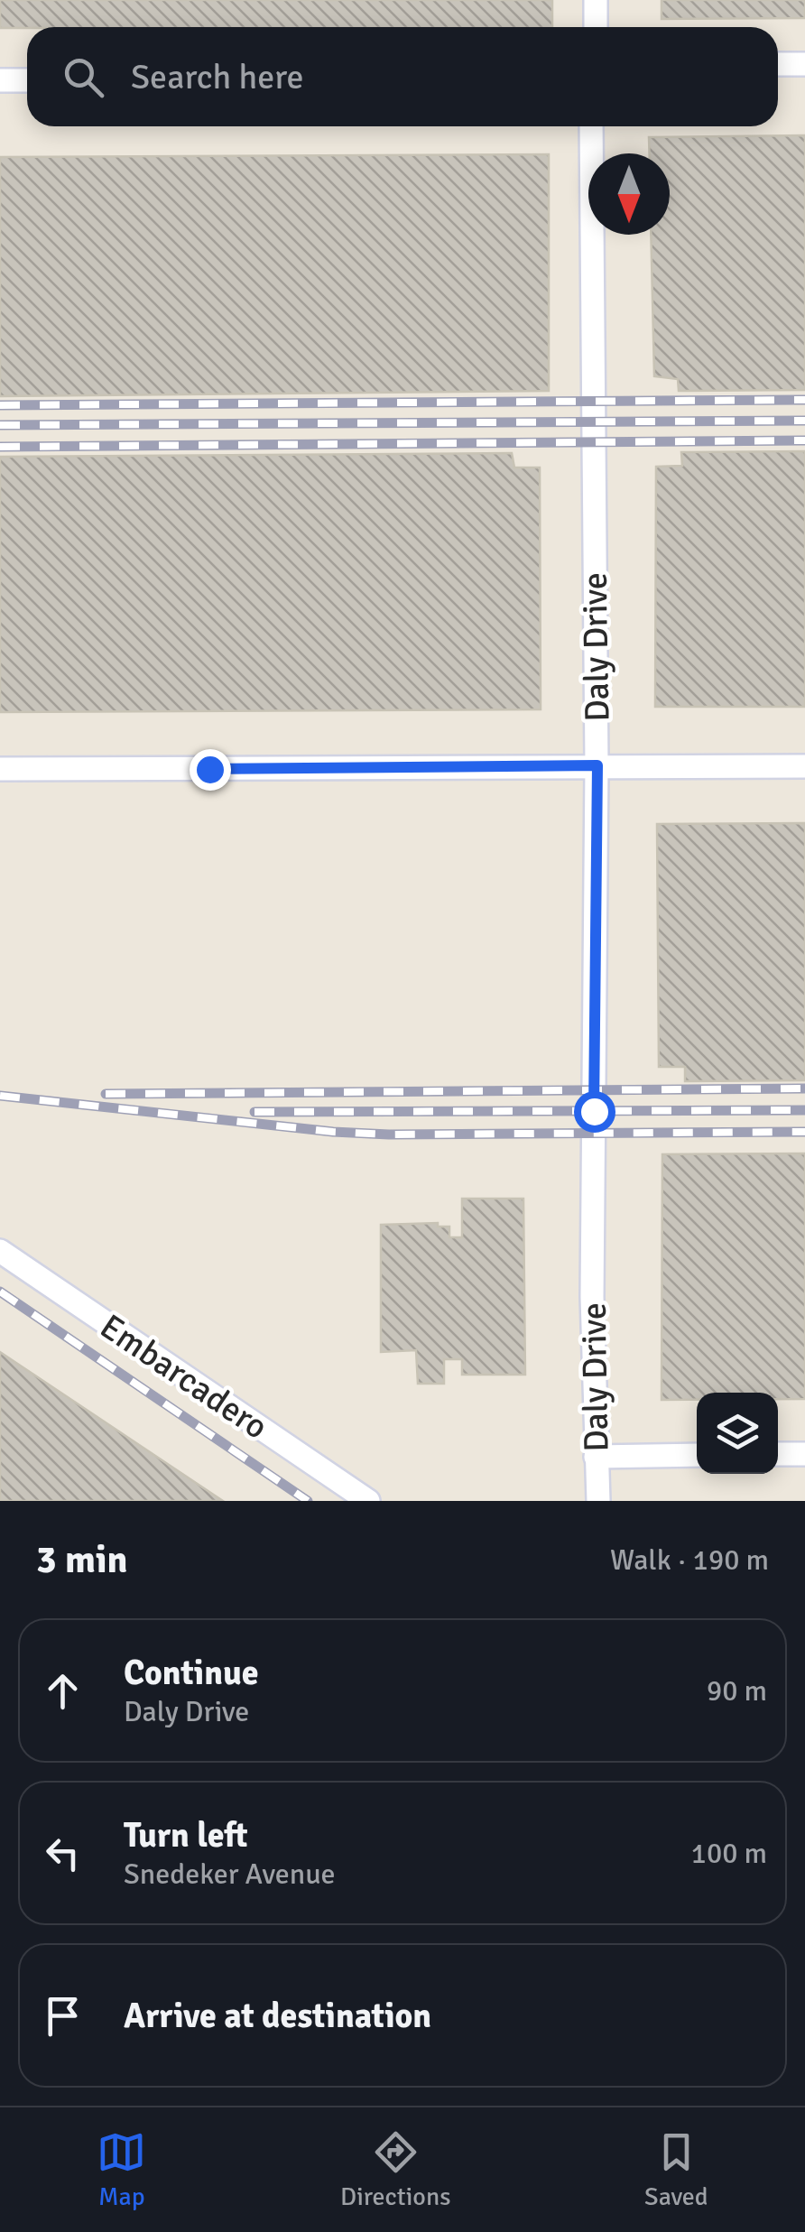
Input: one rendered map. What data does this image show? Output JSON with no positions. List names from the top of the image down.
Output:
{
  "streets": {
    "street": ["Daly Drive", "Embarcadero"]
  },
  "north": "bottom",
  "page": {
    "search": "Search here",
    "heading": ["3 min", "Walk · 190 m"],
    "list": [
      ["Continue", "Daly Drive", "90 m"],
      ["Turn left", "Snedeker Avenue", "100 m"],
      "Arrive at destination"
    ],
    "nav": ["Map", "Directions", "Saved"]
  }
}
